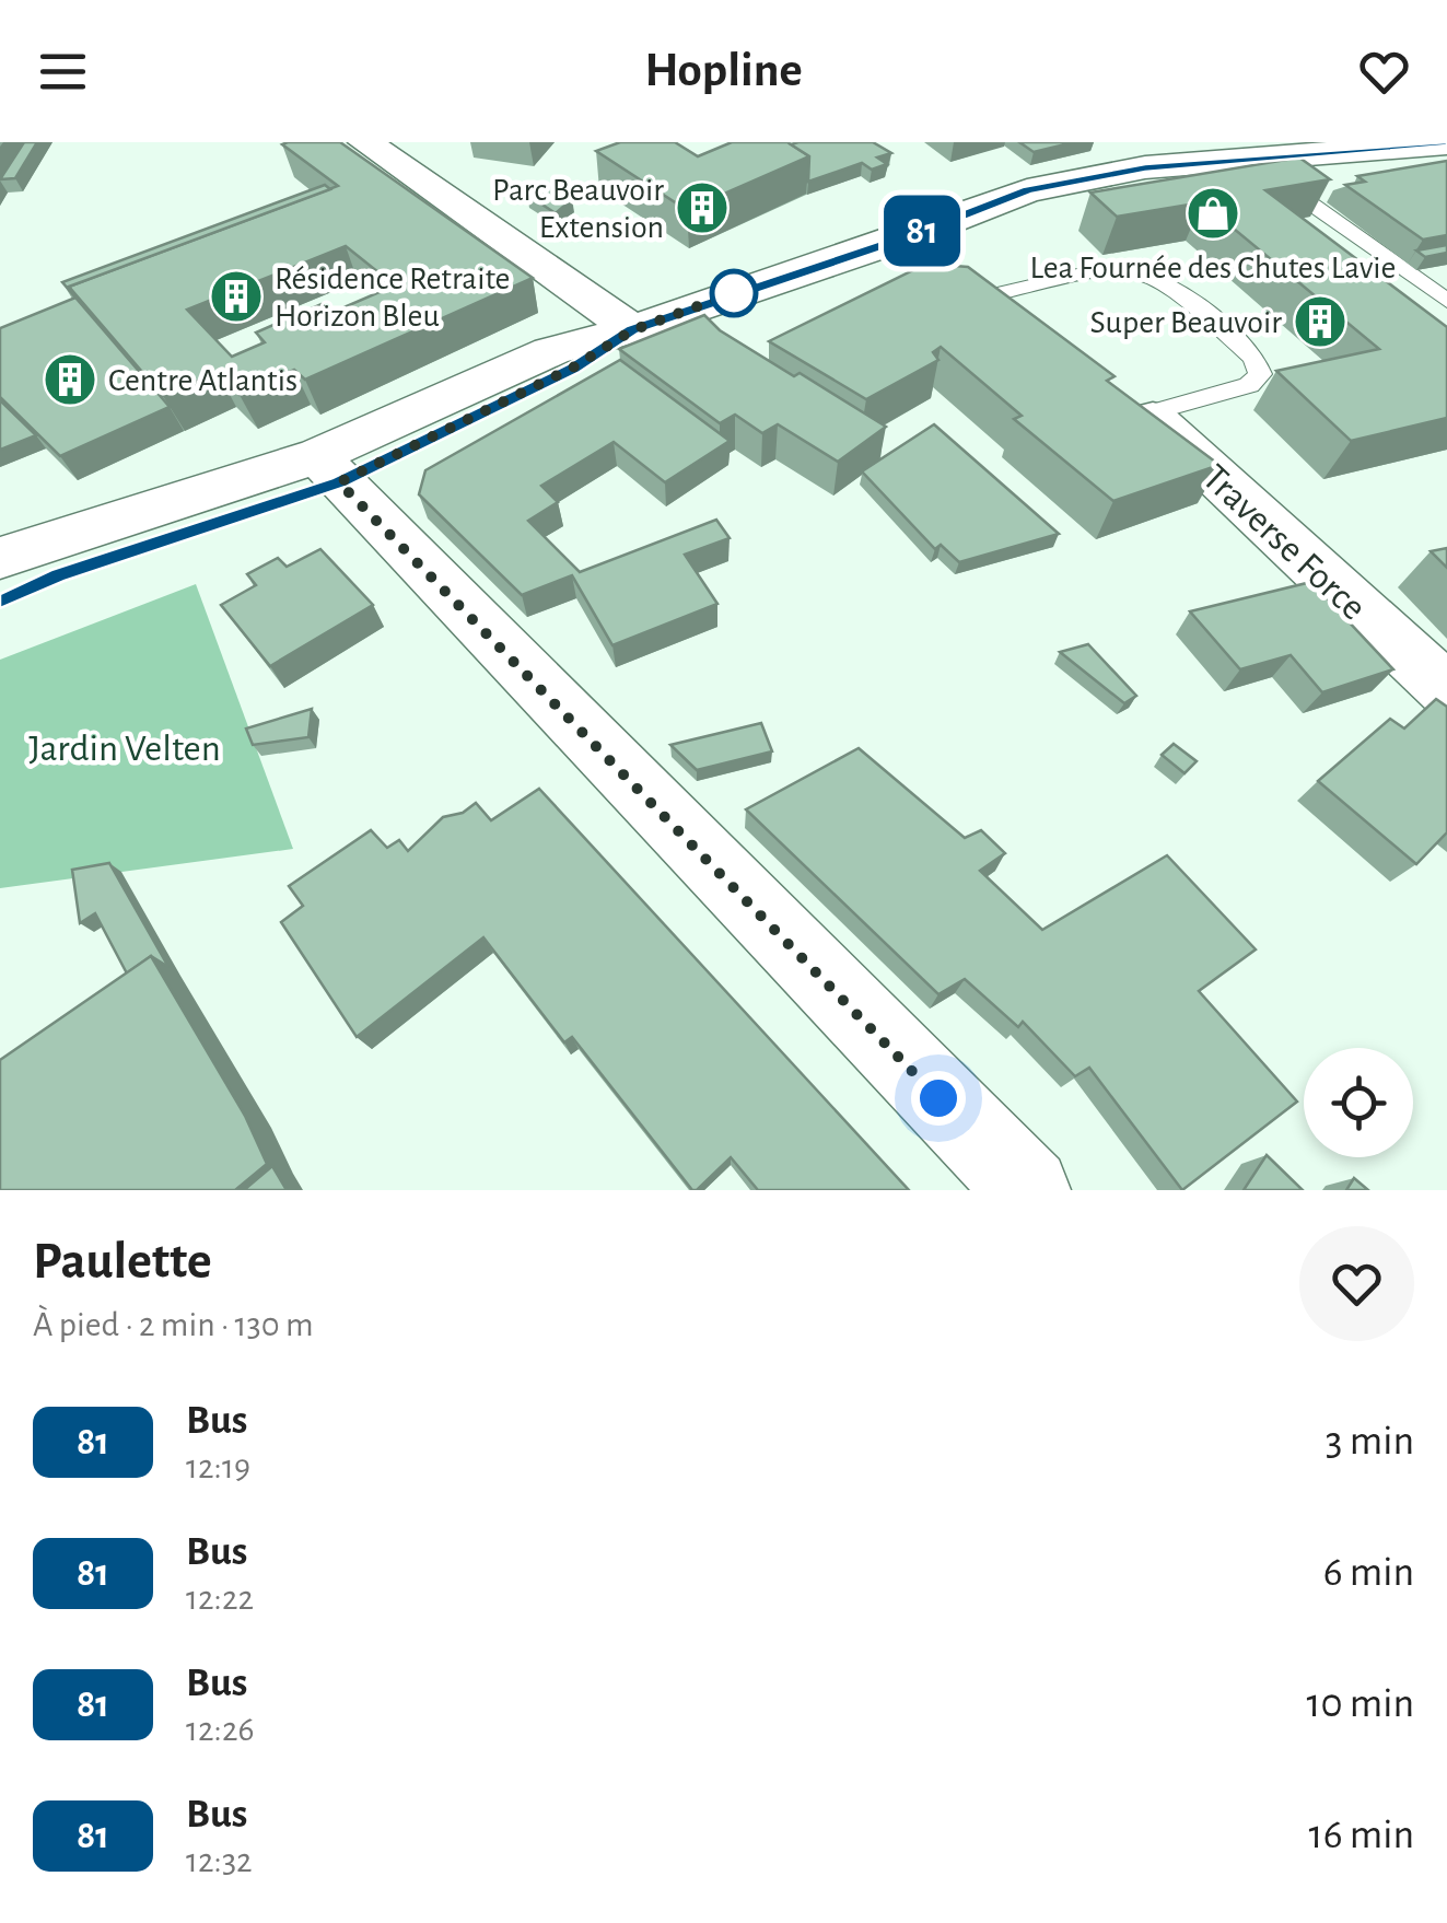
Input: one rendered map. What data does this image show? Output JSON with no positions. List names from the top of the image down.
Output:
{
  "streets": {
    "street": ["Traverse Force"]
  },
  "parks": ["Jardin Velten"],
  "places": {
    "building": [
      "Parc Beauvoir Extension",
      "Résidence Retraite Horizon Bleu",
      "Super Beauvoir",
      "Centre Atlantis"
    ],
    "shop": ["Lea Fournée des Chutes Lavie"]
  },
  "lines": ["bus line 81"],
  "page": {
    "header": "Hopline",
    "on_map": "81",
    "heading": ["Paulette", "À pied · 2 min · 130 m"],
    "list": [
      {
        "mark": "81",
        "name": "Bus",
        "note": "12:19",
        "value": "3 min"
      },
      {
        "mark": "81",
        "name": "Bus",
        "note": "12:22",
        "value": "6 min"
      },
      {
        "mark": "81",
        "name": "Bus",
        "note": "12:26",
        "value": "10 min"
      },
      {
        "mark": "81",
        "name": "Bus",
        "note": "12:32",
        "value": "16 min"
      }
    ]
  }
}
